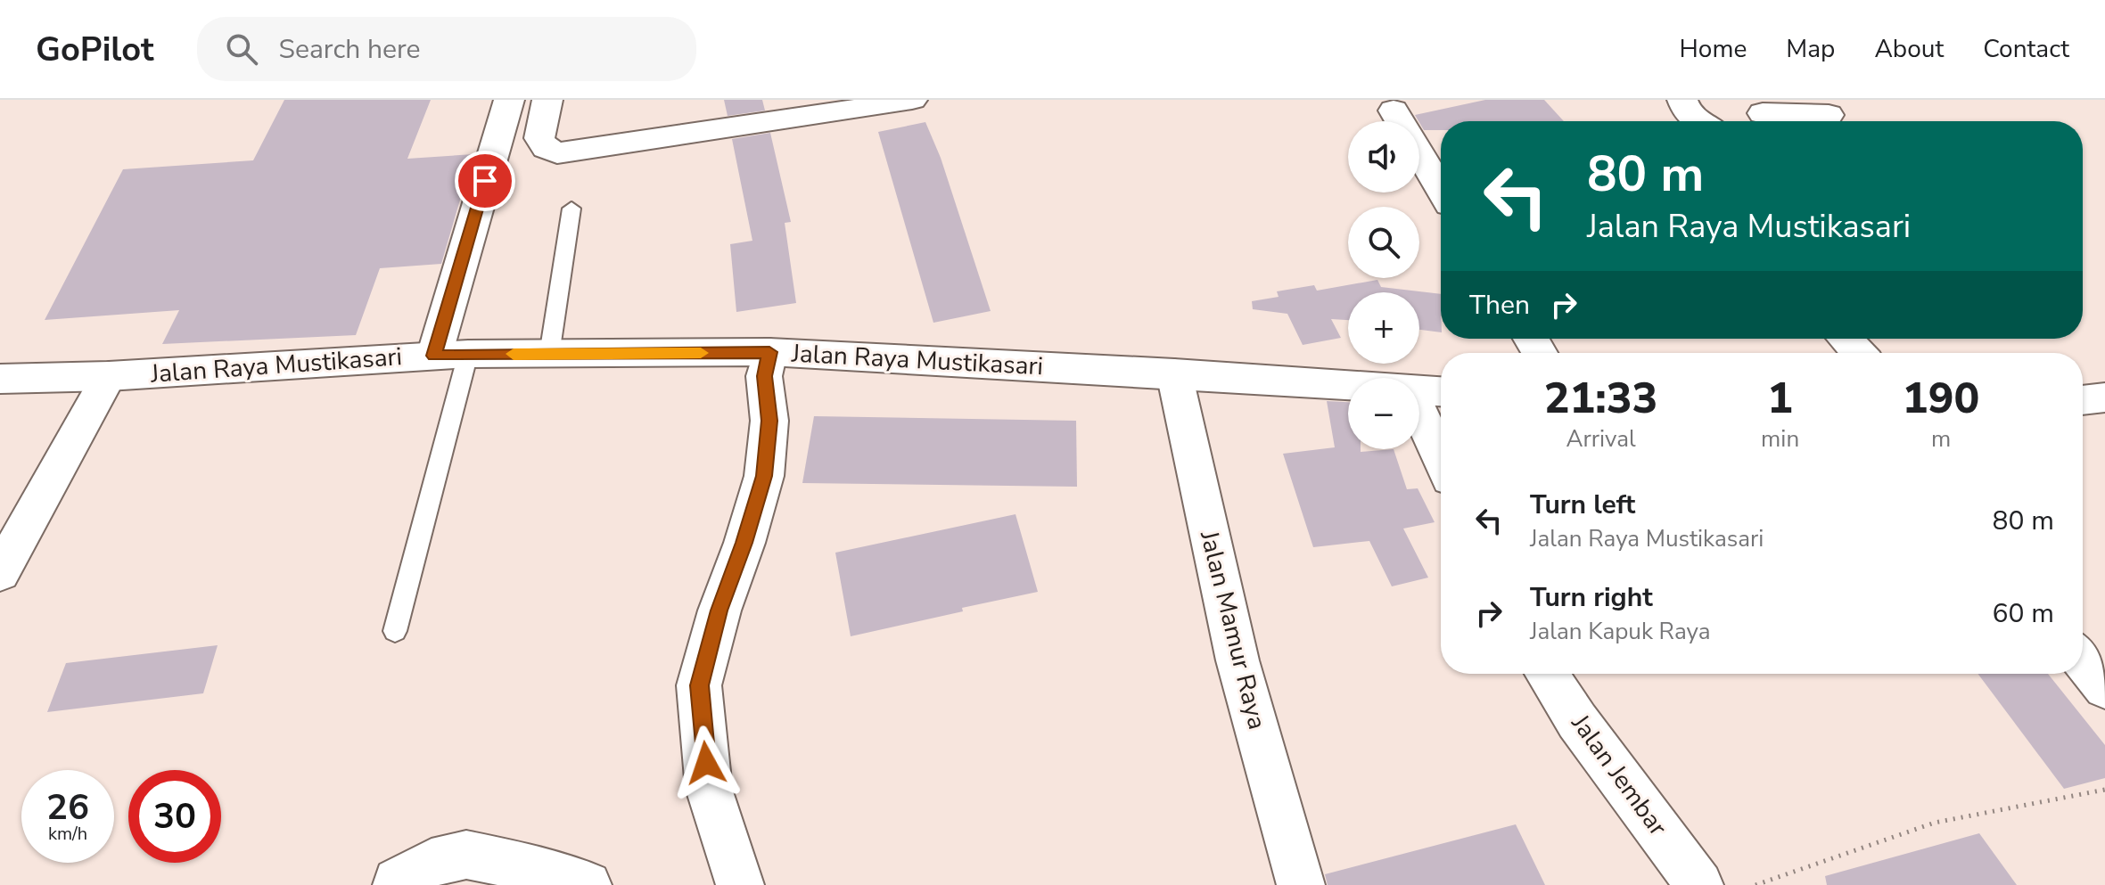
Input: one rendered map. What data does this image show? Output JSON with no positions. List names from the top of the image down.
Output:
{
  "streets": {
    "street": ["Jalan Raya Mustikasari", "Jalan Mamur Raya", "Jalan Jembar"]
  },
  "crossings": [
    ["Jalan Raya Mustikasari", "Jalan Mamur Raya"]
  ],
  "page": {
    "header": "GoPilot",
    "search": "Search here",
    "nav": [
      "Home",
      "Map",
      "About",
      "Contact"
    ],
    "map_buttons": ["+", "−"],
    "turn": ["80 m", "Jalan Raya Mustikasari"],
    "then": "Then",
    "eta": [
      "21:33",
      "Arrival",
      "1",
      "min",
      "190",
      "m"
    ],
    "list": [
      {
        "name": "Turn left",
        "note": "Jalan Raya Mustikasari",
        "value": "80 m"
      },
      {
        "name": "Turn right",
        "note": "Jalan Kapuk Raya",
        "value": "60 m"
      }
    ],
    "speed": "26 km/h",
    "limit": "30"
  }
}
